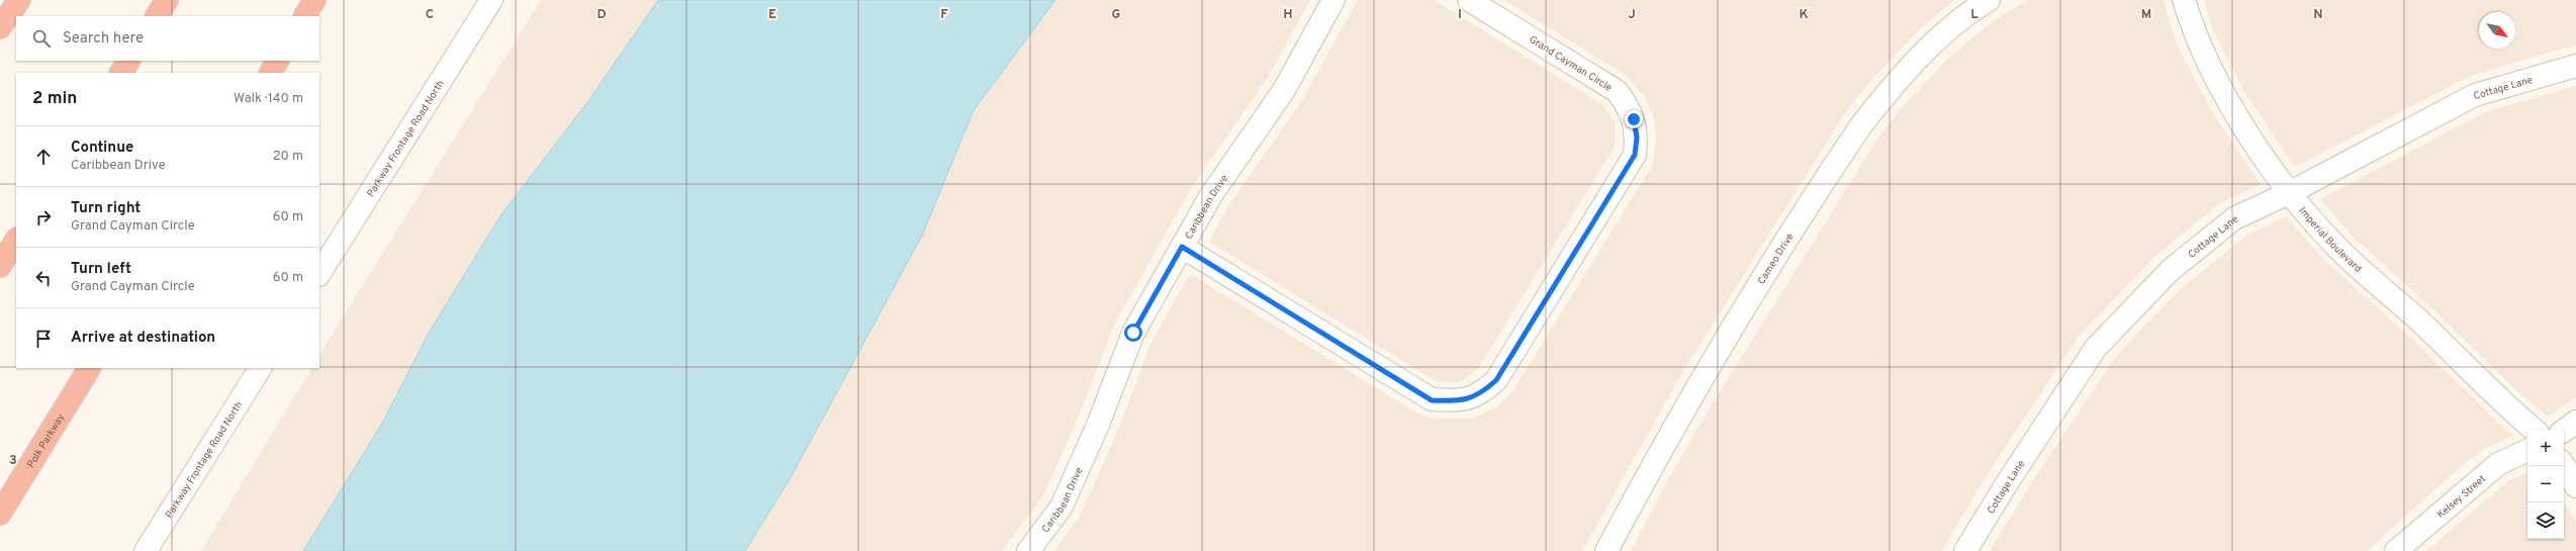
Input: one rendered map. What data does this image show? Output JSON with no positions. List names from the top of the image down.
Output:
{
  "streets": {
    "highway": ["Polk Parkway"],
    "street": [
      "Grand Cayman Circle",
      "Cottage Lane",
      "Parkway Frontage Road North",
      "Caribbean Drive",
      "Imperial Boulevard",
      "Cameo Drive",
      "Kelsey Street"
    ]
  },
  "crossings": [
    ["Grand Cayman Circle", "Caribbean Drive"],
    ["Cottage Lane", "Imperial Boulevard"]
  ],
  "north": "bottom right",
  "page": {
    "search": "Search here",
    "heading": ["2 min", "Walk · 140 m"],
    "list": [
      ["Continue", "Caribbean Drive", "20 m"],
      ["Turn right", "Grand Cayman Circle", "60 m"],
      ["Turn left", "Grand Cayman Circle", "60 m"],
      "Arrive at destination"
    ],
    "map_buttons": ["+", "−"]
  },
  "grid": {
    "columns": [
      "C",
      "D",
      "E",
      "F",
      "G",
      "H",
      "I",
      "J",
      "K",
      "L",
      "M",
      "N"
    ],
    "rows": ["3"]
  }
}
